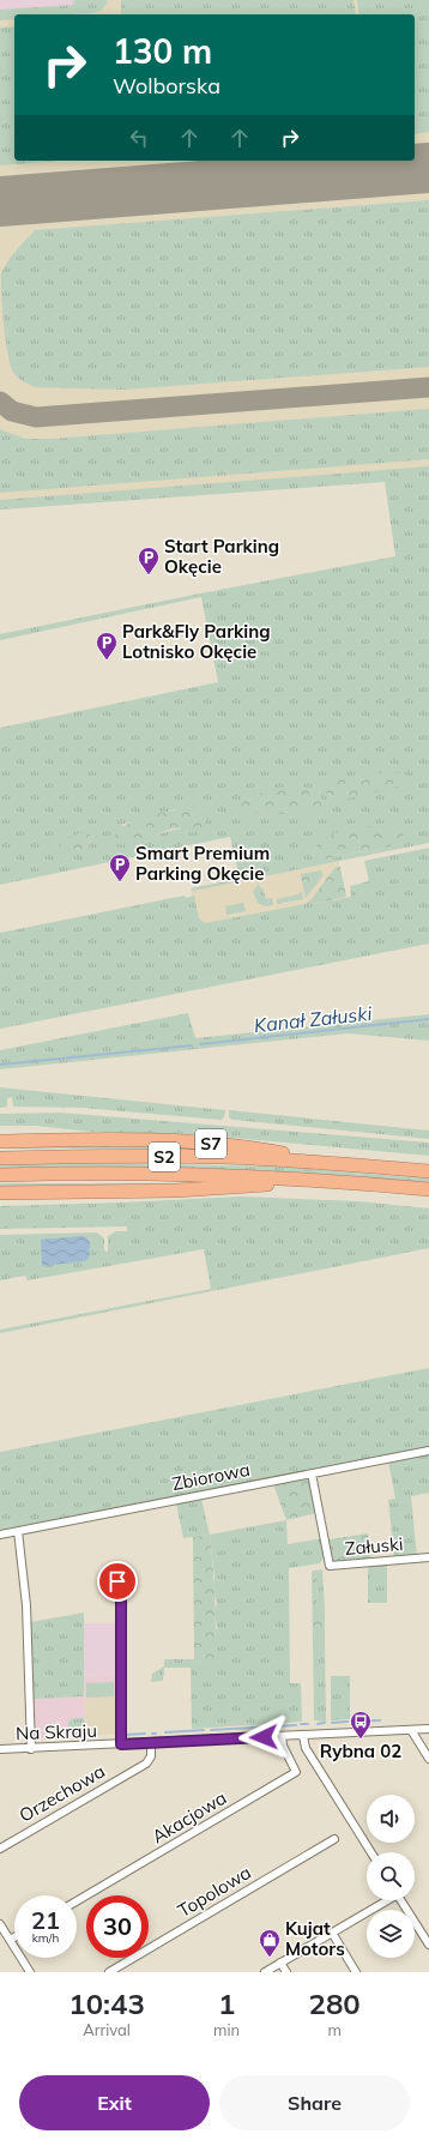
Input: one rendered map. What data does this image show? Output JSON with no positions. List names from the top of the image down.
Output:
{
  "streets": {
    "highway": ["S7", "S2"],
    "street": [
      "Zbiorowa",
      "Załuski",
      "Na Skraju",
      "Orzechowa",
      "Akacjowa",
      "Topolowa"
    ]
  },
  "crossings": [
    ["S7", "S2"],
    ["Zbiorowa", "Załuski"],
    ["Na Skraju", "Orzechowa"],
    ["Na Skraju", "Akacjowa"]
  ],
  "water": ["Kanał Załuski"],
  "places": {
    "parking": ["Start Parking Okęcie", "Park&Fly Parking Lotnisko Okęcie", "Smart Premium Parking Okęcie"],
    "bus stop": ["Rybna 02"],
    "shop": ["Kujat Motors"]
  },
  "page": {
    "turn": ["130 m", "Wolborska"],
    "speed": "21 km/h",
    "limit": "30",
    "eta": [
      "10:43",
      "Arrival",
      "1",
      "min",
      "280",
      "m"
    ],
    "buttons": ["Exit", "Share"]
  }
}
